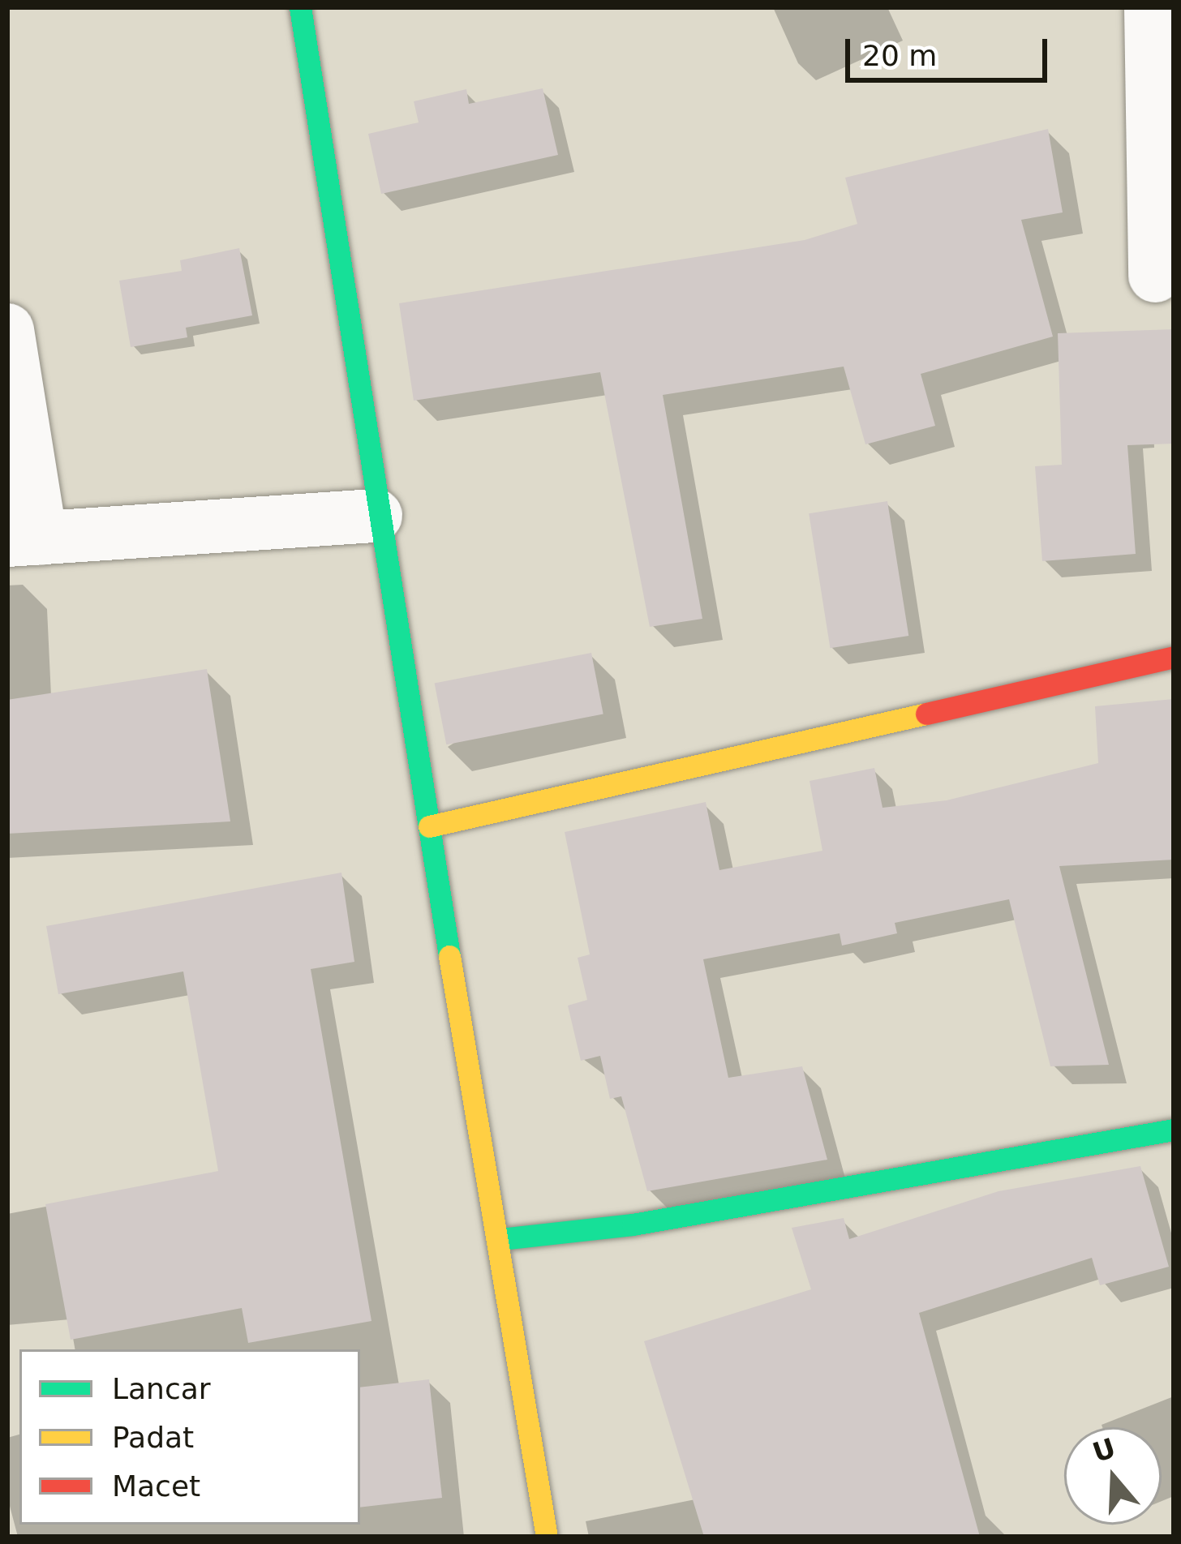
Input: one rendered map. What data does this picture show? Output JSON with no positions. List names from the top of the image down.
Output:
{
  "legend": ["Lancar", "Padat", "Macet"],
  "scale_bar": "20 m",
  "north": "top"
}
